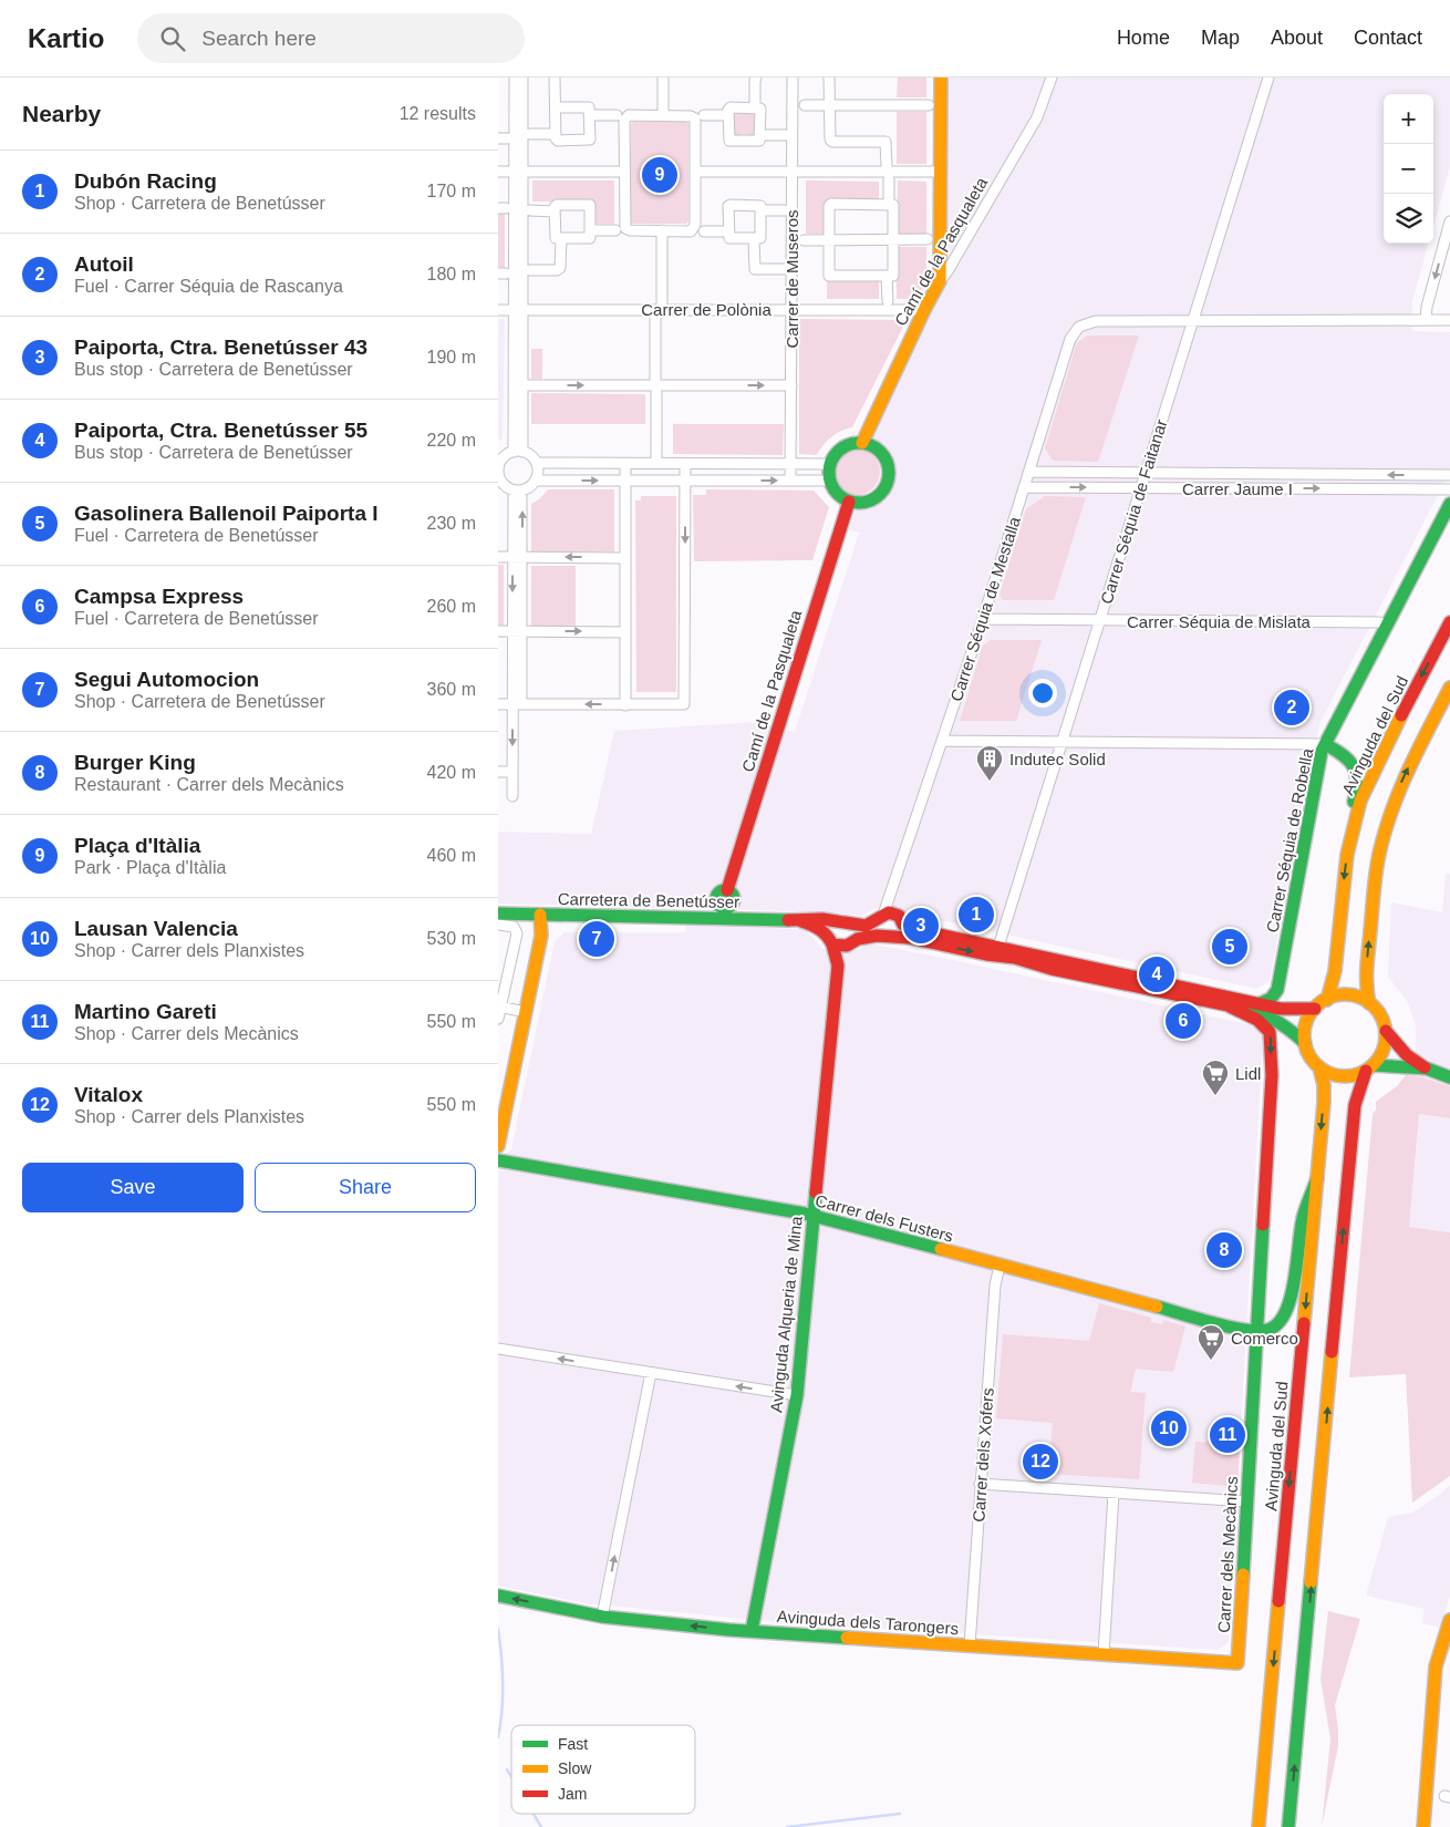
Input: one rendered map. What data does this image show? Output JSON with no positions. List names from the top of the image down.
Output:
{
  "streets": {
    "street": [
      "Camí de la Pasqualeta",
      "Carrer de Museros",
      "Carrer de Polònia",
      "Carrer Jaume I",
      "Carrer Séquia de Faitanar",
      "Carrer Séquia de Mestalla",
      "Carrer Séquia de Mislata",
      "Avinguda del Sud",
      "Carrer Séquia de Robella",
      "Carretera de Benetússer",
      "Carrer dels Fusters",
      "Avinguda Alqueria de Mina",
      "Carrer dels Xofers",
      "Carrer dels Mecànics",
      "Avinguda dels Tarongers"
    ]
  },
  "crossings": [
    ["Camí de la Pasqualeta", "Carrer de Polònia"],
    ["Camí de la Pasqualeta", "Carretera de Benetússer"],
    ["Carrer de Museros", "Carrer de Polònia"],
    ["Carrer Jaume I", "Carrer Séquia de Faitanar"],
    ["Carrer Jaume I", "Carrer Séquia de Mestalla"],
    ["Carrer Séquia de Faitanar", "Carrer Séquia de Mestalla"],
    ["Carrer Séquia de Faitanar", "Carrer Séquia de Mislata"],
    ["Carrer Séquia de Faitanar", "Carretera de Benetússer"],
    ["Carrer Séquia de Mestalla", "Carrer Séquia de Mislata"],
    ["Carrer Séquia de Mestalla", "Carretera de Benetússer"],
    ["Carrer Séquia de Mislata", "Carrer Séquia de Robella"],
    ["Avinguda del Sud", "Carretera de Benetússer"],
    ["Carrer Séquia de Robella", "Carretera de Benetússer"],
    ["Carretera de Benetússer", "Avinguda Alqueria de Mina"],
    ["Carretera de Benetússer", "Carrer dels Mecànics"],
    ["Carrer dels Fusters", "Avinguda Alqueria de Mina"],
    ["Carrer dels Fusters", "Carrer dels Xofers"],
    ["Carrer dels Fusters", "Carrer dels Mecànics"],
    ["Avinguda Alqueria de Mina", "Avinguda dels Tarongers"],
    ["Carrer dels Xofers", "Avinguda dels Tarongers"],
    ["Carrer dels Mecànics", "Avinguda dels Tarongers"]
  ],
  "places": {
    "building": ["Indutec Solid"],
    "supermarket": ["Lidl", "Comerco"]
  },
  "legend": ["Fast", "Slow", "Jam"],
  "page": {
    "header": "Kartio",
    "search": "Search here",
    "nav": [
      "Home",
      "Map",
      "About",
      "Contact"
    ],
    "heading": ["Nearby", "12 results"],
    "map_buttons": ["+", "−"],
    "list": [
      {
        "mark": "1",
        "name": "Dubón Racing",
        "note": "Shop · Carretera de Benetússer",
        "value": "170 m"
      },
      {
        "mark": "2",
        "name": "Autoil",
        "note": "Fuel · Carrer Séquia de Rascanya",
        "value": "180 m"
      },
      {
        "mark": "3",
        "name": "Paiporta, Ctra. Benetússer 43",
        "note": "Bus stop · Carretera de Benetússer",
        "value": "190 m"
      },
      {
        "mark": "4",
        "name": "Paiporta, Ctra. Benetússer 55",
        "note": "Bus stop · Carretera de Benetússer",
        "value": "220 m"
      },
      {
        "mark": "5",
        "name": "Gasolinera Ballenoil Paiporta I",
        "note": "Fuel · Carretera de Benetússer",
        "value": "230 m"
      },
      {
        "mark": "6",
        "name": "Campsa Express",
        "note": "Fuel · Carretera de Benetússer",
        "value": "260 m"
      },
      {
        "mark": "7",
        "name": "Segui Automocion",
        "note": "Shop · Carretera de Benetússer",
        "value": "360 m"
      },
      {
        "mark": "8",
        "name": "Burger King",
        "note": "Restaurant · Carrer dels Mecànics",
        "value": "420 m"
      },
      {
        "mark": "9",
        "name": "Plaça d'Itàlia",
        "note": "Park · Plaça d'Itàlia",
        "value": "460 m"
      },
      {
        "mark": "10",
        "name": "Lausan Valencia",
        "note": "Shop · Carrer dels Planxistes",
        "value": "530 m"
      },
      {
        "mark": "11",
        "name": "Martino Gareti",
        "note": "Shop · Carrer dels Mecànics",
        "value": "550 m"
      },
      {
        "mark": "12",
        "name": "Vitalox",
        "note": "Shop · Carrer dels Planxistes",
        "value": "550 m"
      }
    ],
    "pins": [
      "9",
      "2",
      "1",
      "3",
      "7",
      "5",
      "4",
      "6",
      "8",
      "10",
      "11",
      "12"
    ],
    "buttons": ["Save", "Share"]
  }
}
